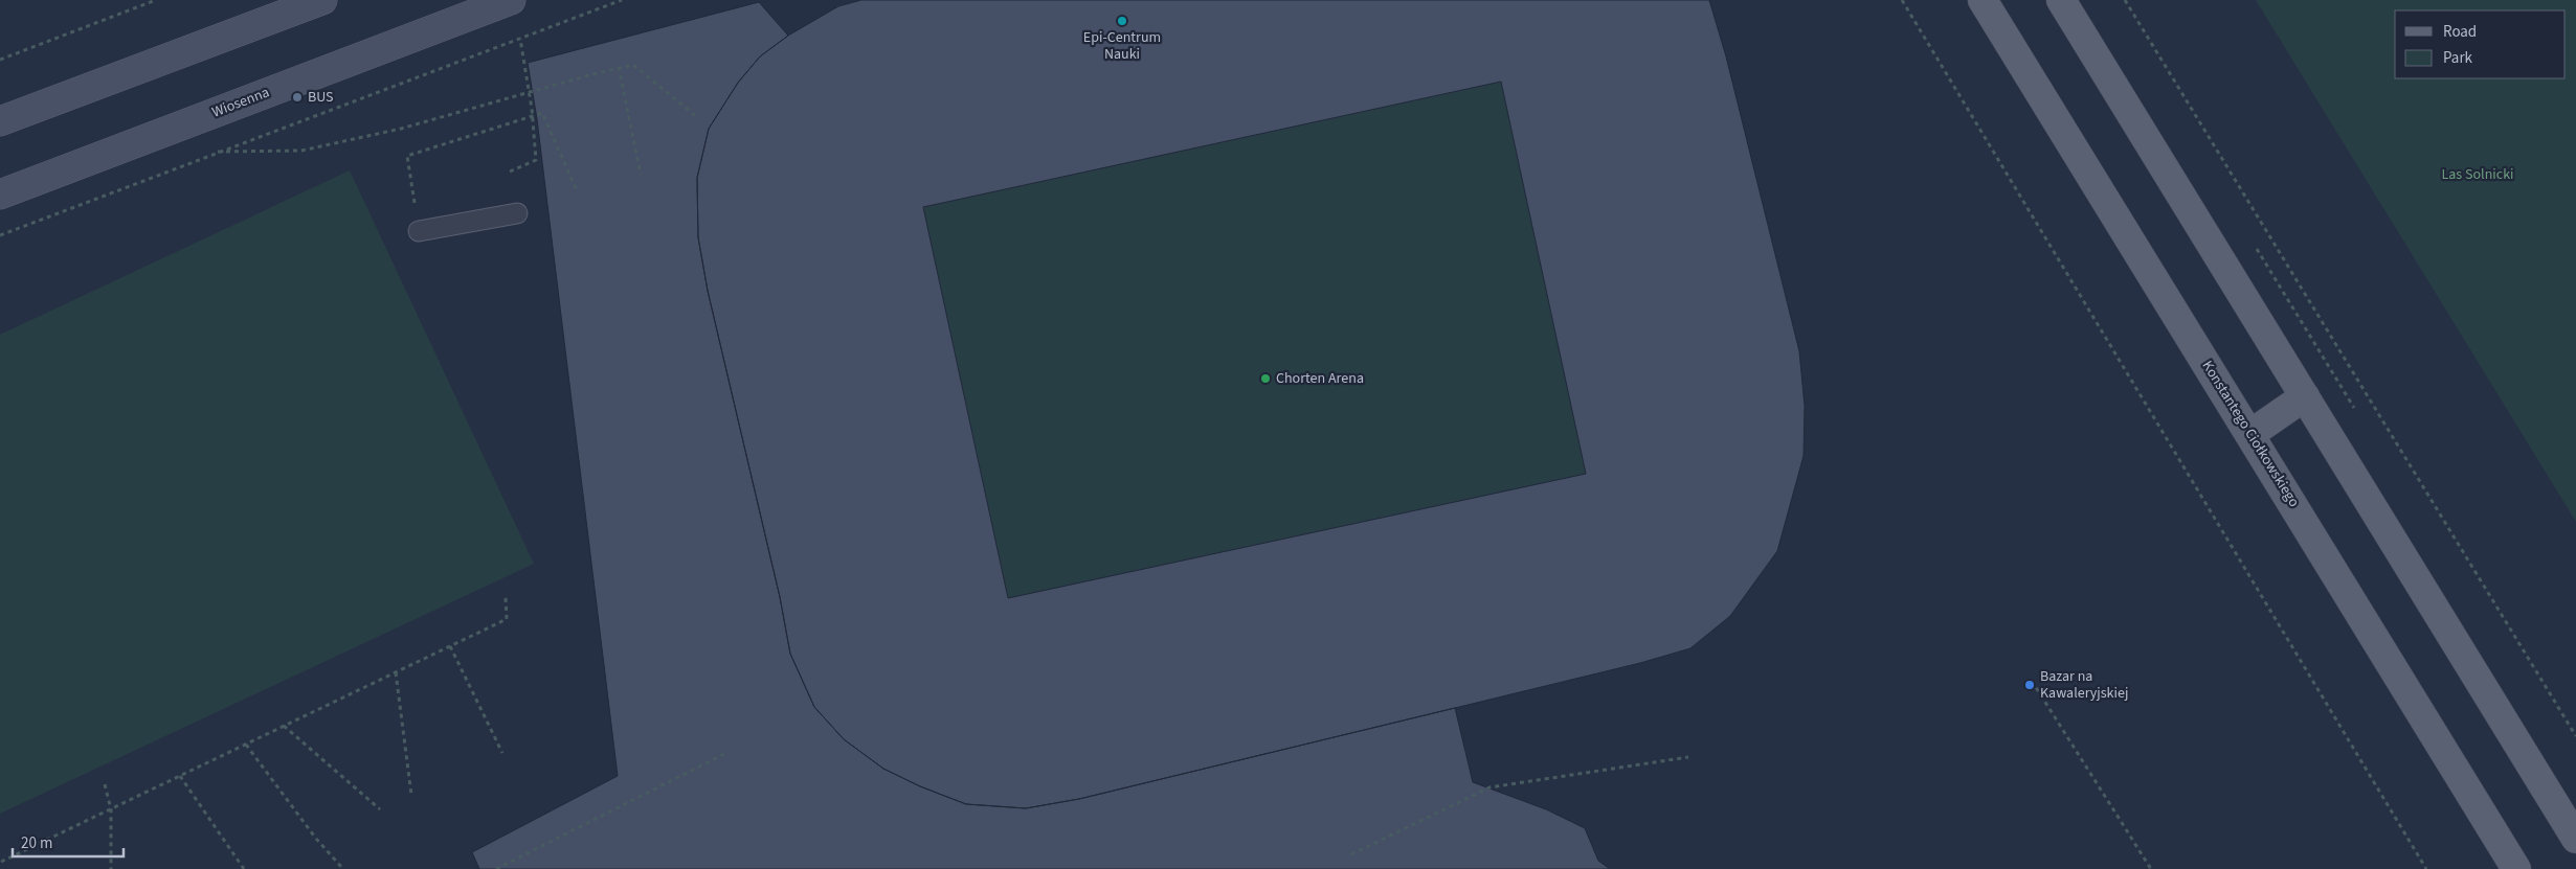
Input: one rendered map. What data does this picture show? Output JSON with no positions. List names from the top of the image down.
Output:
{
  "streets": {
    "main road": ["Wiosenna", "Konstantego Ciołkowskiego"]
  },
  "parks": ["Las Solnicki"],
  "places": [
    "Epi-Centrum Nauki",
    "BUS",
    "Chorten Arena",
    "Bazar na Kawaleryjskiej"
  ],
  "legend": ["Road", "Park"],
  "scale_bar": "20 m"
}
